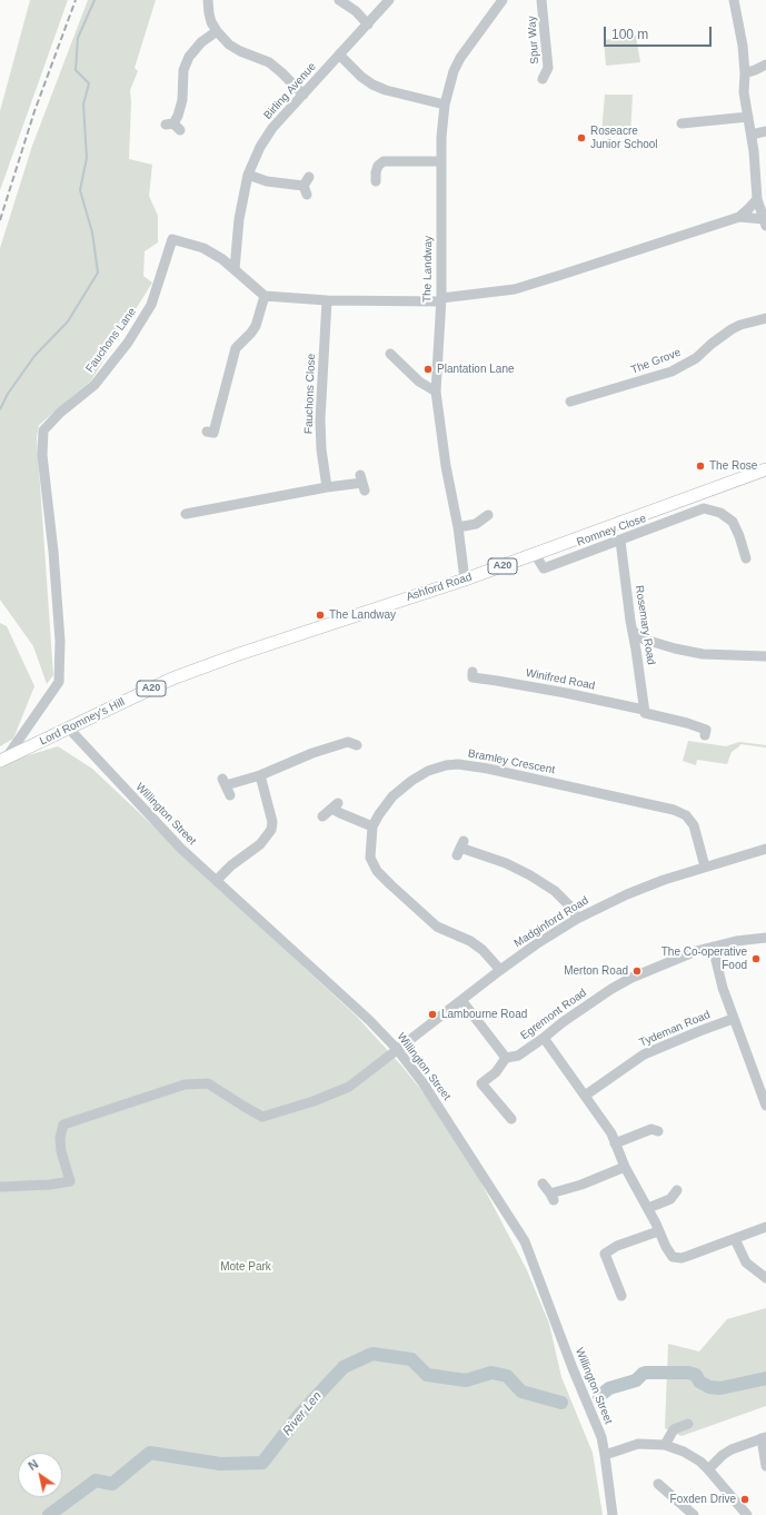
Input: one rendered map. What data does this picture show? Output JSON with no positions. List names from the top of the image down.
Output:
{
  "streets": {
    "main road": ["A20", "Ashford Road", "Lord Romney's Hill"],
    "street": [
      "Spur Way",
      "Birling Avenue",
      "The Landway",
      "Fauchons Lane",
      "The Grove",
      "Fauchons Close",
      "Romney Close",
      "Rosemary Road",
      "Winifred Road",
      "Bramley Crescent",
      "Willington Street",
      "Madginford Road",
      "Egremont Road",
      "Tydeman Road"
    ]
  },
  "crossings": [
    ["Birling Avenue", "Fauchons Lane"],
    ["The Landway", "Ashford Road"],
    ["Fauchons Lane", "Lord Romney's Hill"],
    ["Romney Close", "Ashford Road"],
    ["Romney Close", "Rosemary Road"],
    ["Ashford Road", "Lord Romney's Hill"],
    ["Rosemary Road", "Winifred Road"],
    ["Lord Romney's Hill", "Willington Street"],
    ["Bramley Crescent", "Madginford Road"],
    ["Willington Street", "Madginford Road"]
  ],
  "water": ["River Len"],
  "parks": ["Mote Park"],
  "places": [
    "Roseacre Junior School",
    "Plantation Lane",
    "The Rose",
    "The Landway",
    "The Co-operative Food",
    "Merton Road",
    "Lambourne Road",
    "Foxden Drive"
  ],
  "scale_bar": "100 m",
  "north": "top left"
}
